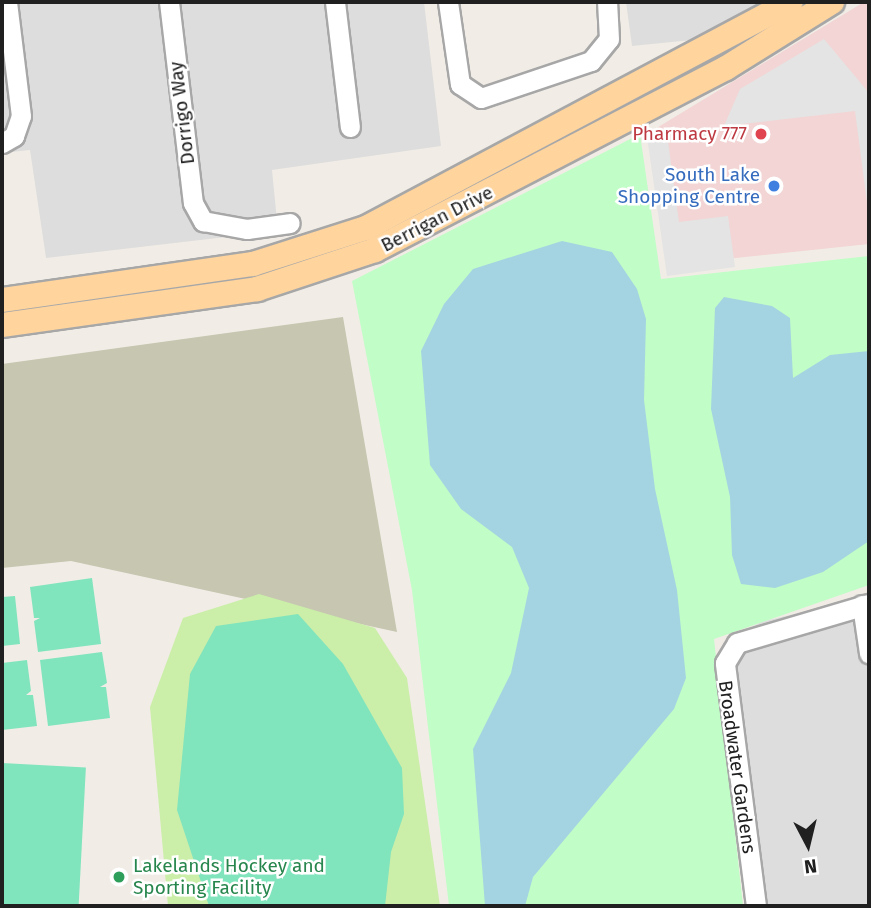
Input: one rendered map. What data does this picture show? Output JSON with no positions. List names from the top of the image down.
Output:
{
  "streets": {
    "main road": ["Berrigan Drive"],
    "street": ["Dorrigo Way", "Broadwater Gardens"]
  },
  "places": ["Pharmacy 777", "South Lake Shopping Centre", "Lakelands Hockey and Sporting Facility"],
  "north": "bottom"
}
